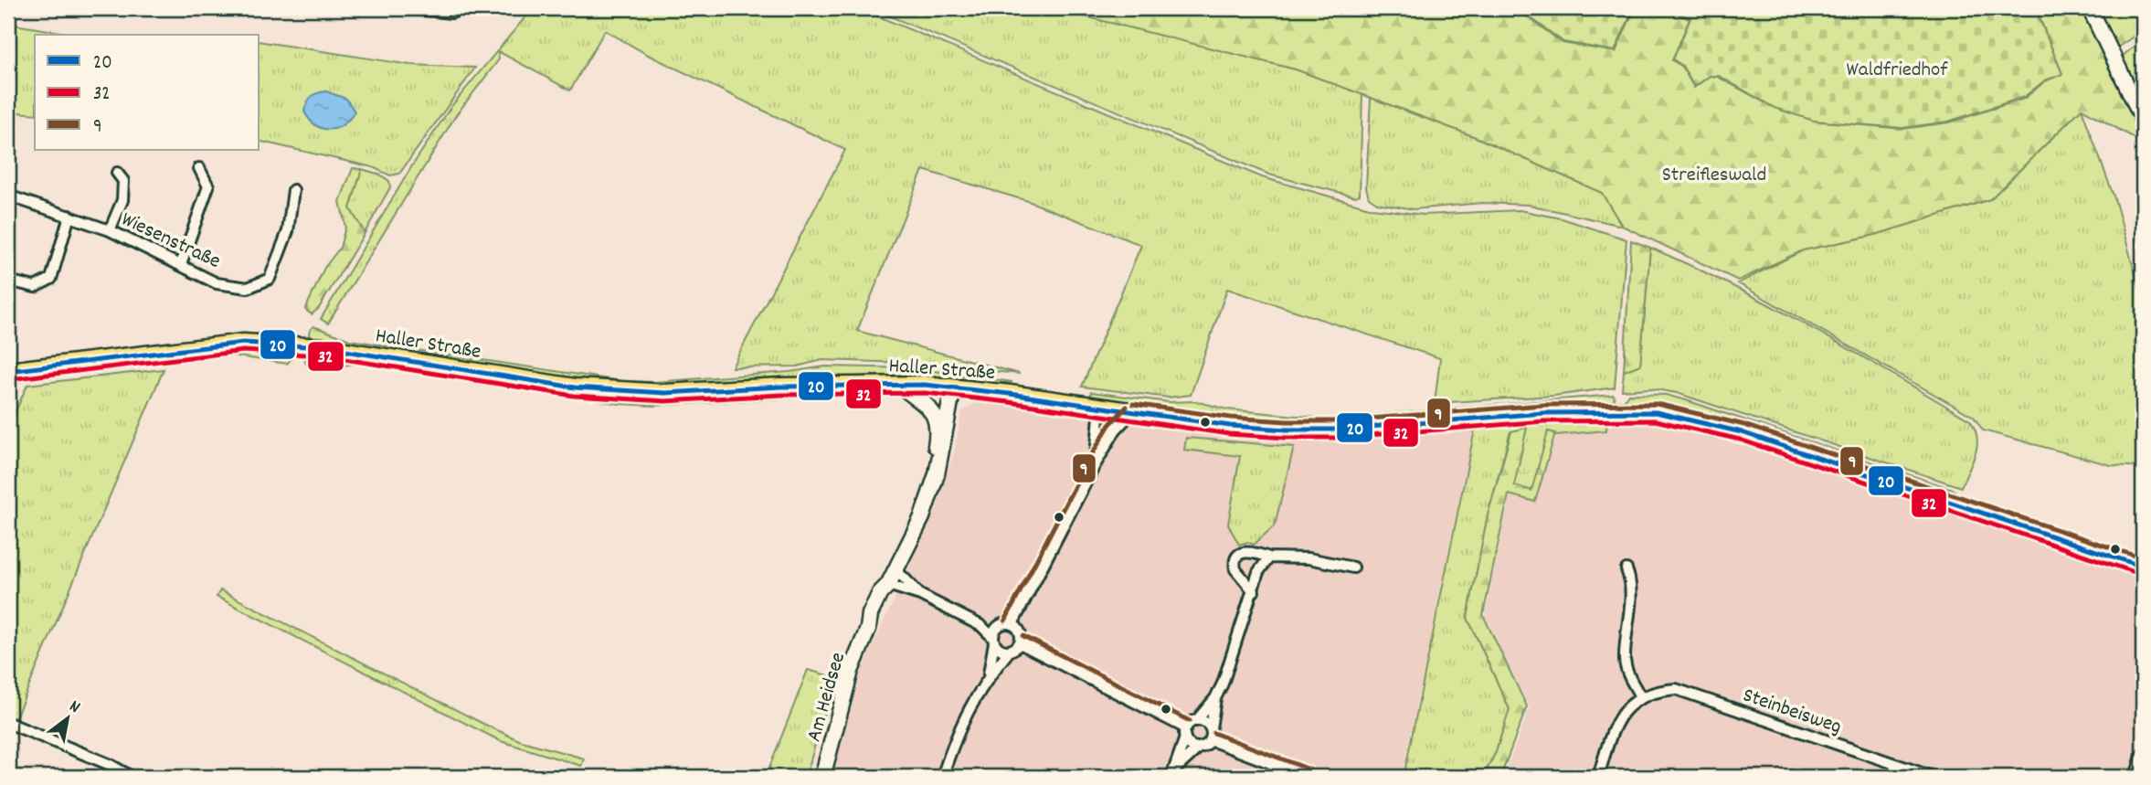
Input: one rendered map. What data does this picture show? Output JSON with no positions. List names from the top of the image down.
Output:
{
  "streets": {
    "main road": ["Haller Straße", "Am Heidsee"],
    "street": ["Wiesenstraße", "Steinbeisweg"]
  },
  "parks": ["Waldfriedhof", "Streifleswald"],
  "lines": ["transit line 20", "transit line 32", "transit line 9"],
  "legend": ["20", "32", "9"],
  "north": "top right"
}
